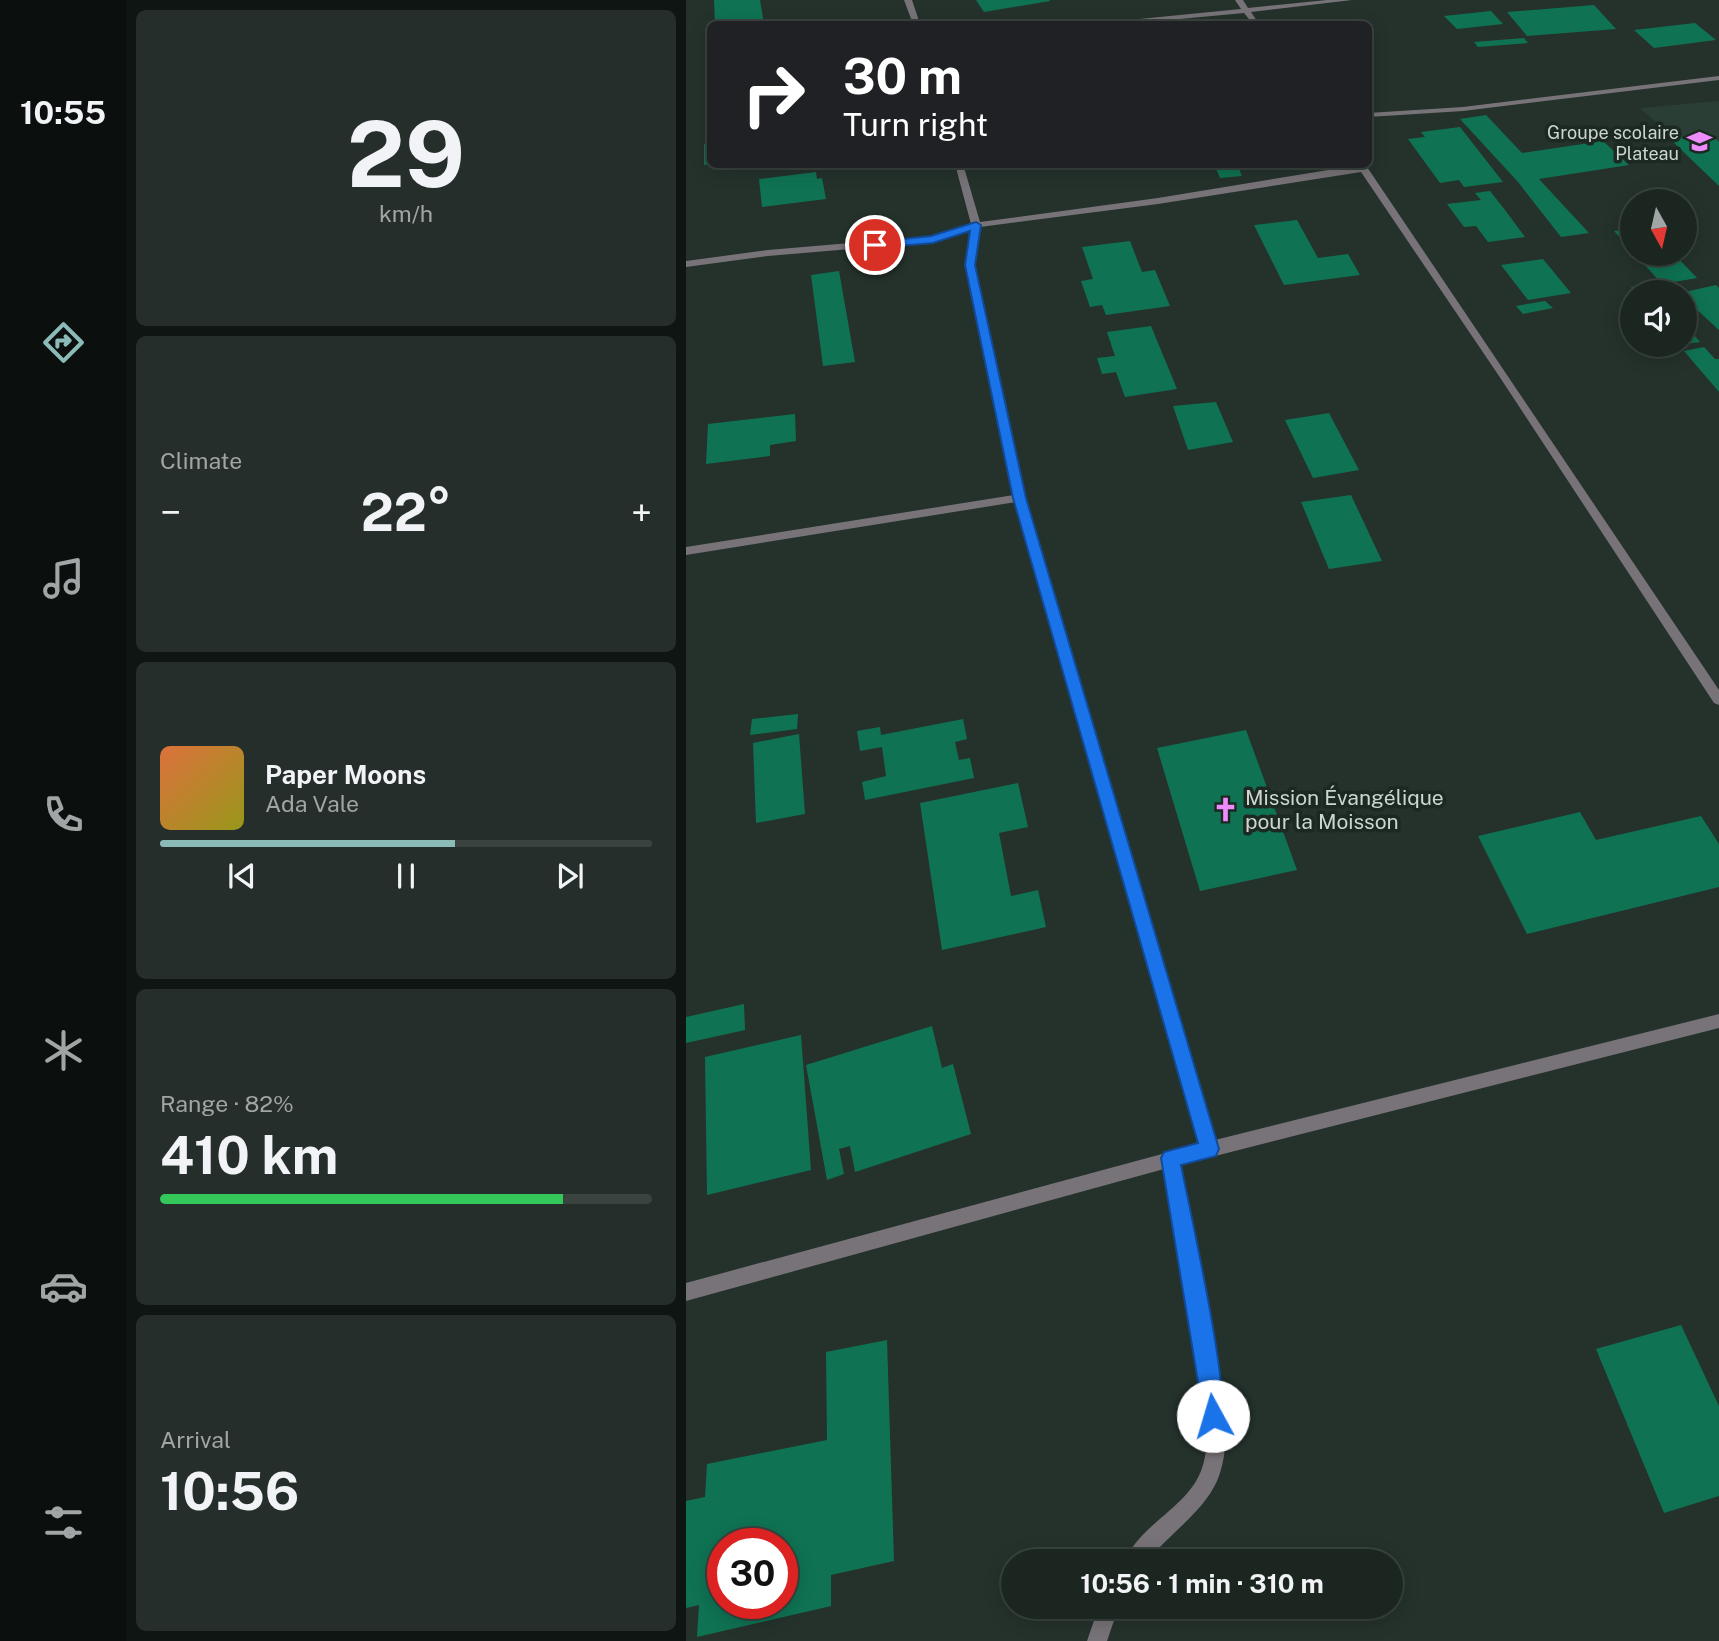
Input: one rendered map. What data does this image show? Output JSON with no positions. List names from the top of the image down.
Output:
{
  "places": {
    "school or university": ["Groupe scolaire Plateau"],
    "church": ["Mission Évangélique pour la Moisson"]
  },
  "north": "bottom",
  "page": {
    "tabs": "10:55",
    "tile": [
      ["29", "km/h"],
      "Climate",
      ["Range · 82%", "410 km"],
      ["Arrival", "10:56"]
    ],
    "turn": ["30 m", "Turn right"],
    "heat": ["−", "22°", "+"],
    "song": ["Paper Moons", "Ada Vale"],
    "limit": "30",
    "trip": "10:56 · 1 min · 310 m"
  }
}
